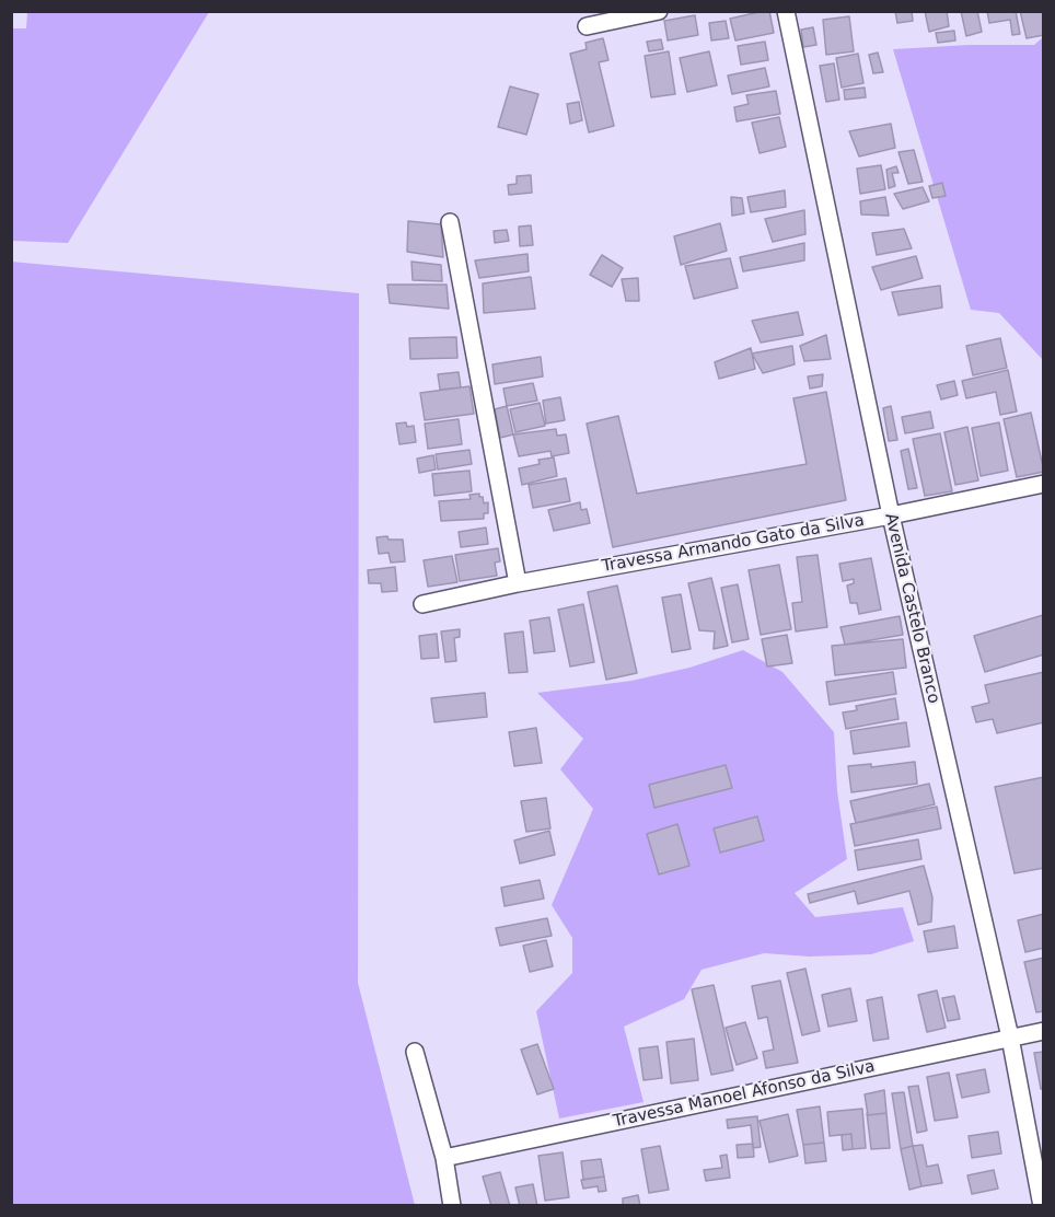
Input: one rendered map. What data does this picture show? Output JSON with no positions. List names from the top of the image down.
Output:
{
  "streets": {
    "street": ["Travessa Armando Gato da Silva", "Avenida Castelo Branco", "Travessa Manoel Afonso da Silva"]
  },
  "crossings": [
    ["Travessa Armando Gato da Silva", "Avenida Castelo Branco"],
    ["Avenida Castelo Branco", "Travessa Manoel Afonso da Silva"]
  ]
}
